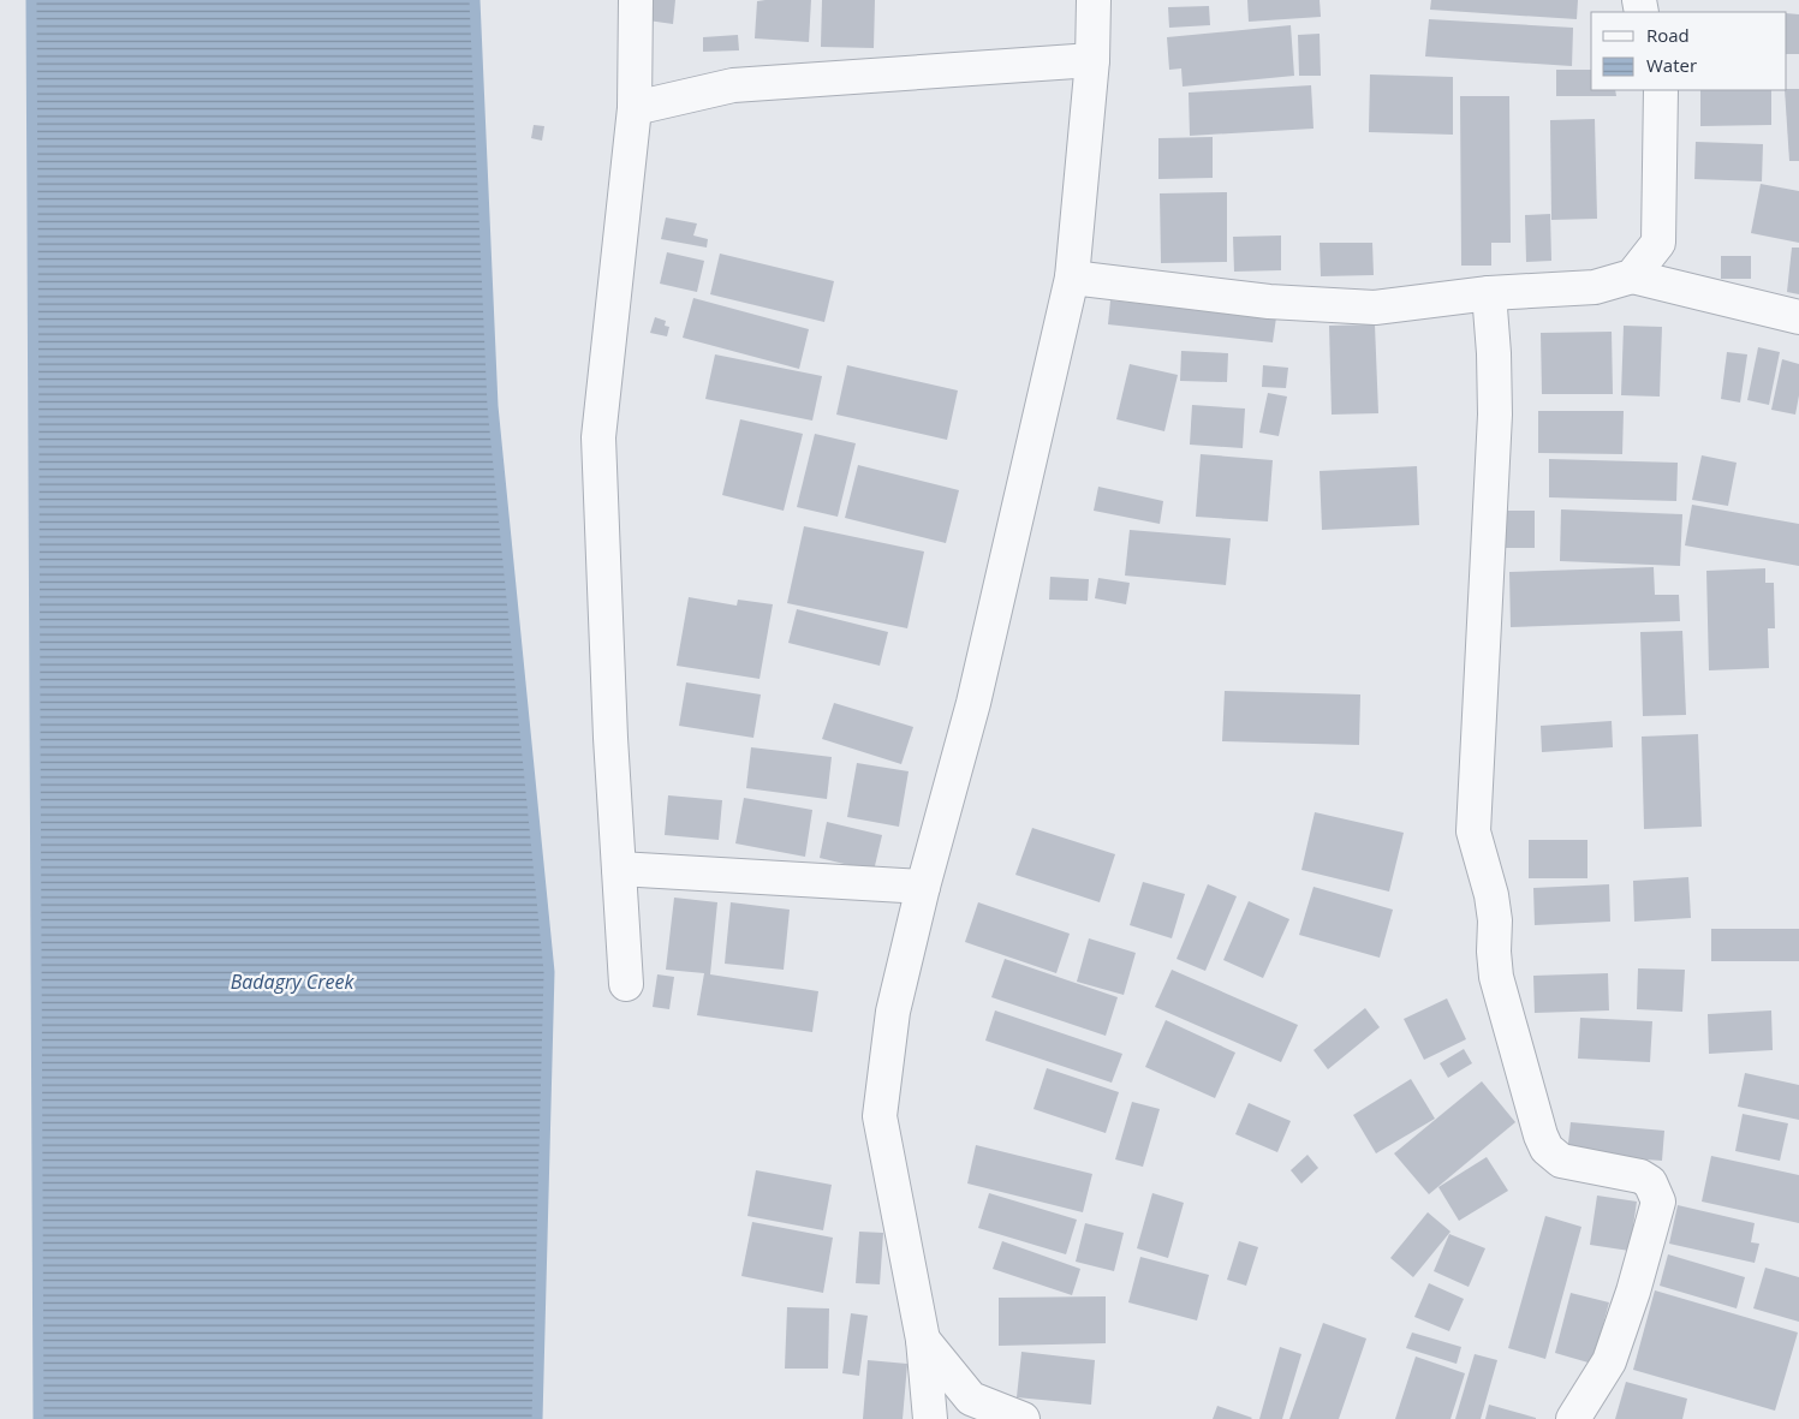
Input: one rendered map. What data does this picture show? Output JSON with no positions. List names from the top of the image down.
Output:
{
  "water": ["Badagry Creek"],
  "legend": ["Road", "Water"]
}
